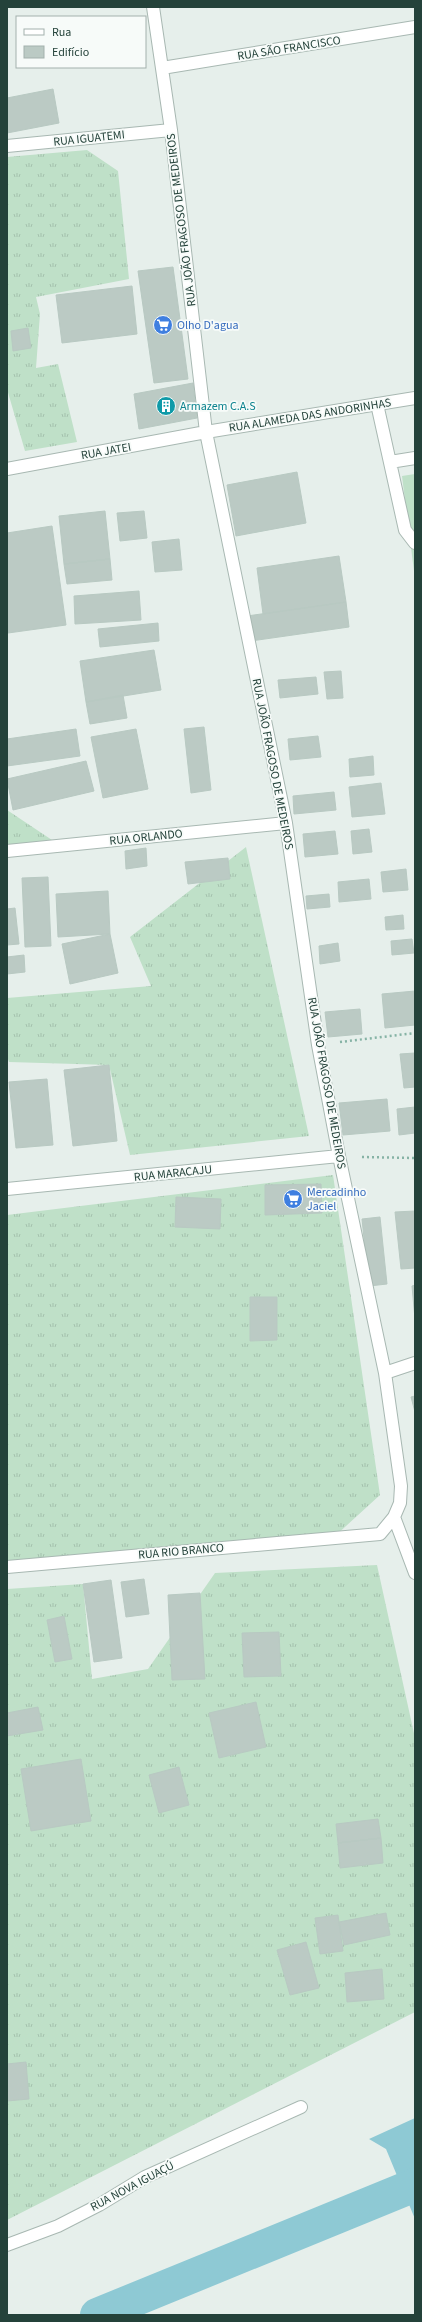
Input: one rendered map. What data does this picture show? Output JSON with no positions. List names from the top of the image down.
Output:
{
  "streets": {
    "street": [
      "RUA SÃO FRANCISCO",
      "RUA IGUATEMI",
      "RUA JOÃO FRAGOSO DE MEDEIROS",
      "RUA ALAMEDA DAS ANDORINHAS",
      "RUA JATEI",
      "RUA ORLANDO",
      "RUA MARACAJU",
      "RUA RIO BRANCO",
      "RUA NOVA IGUAÇÚ"
    ]
  },
  "crossings": [
    ["RUA SÃO FRANCISCO", "RUA JOÃO FRAGOSO DE MEDEIROS"],
    ["RUA IGUATEMI", "RUA JOÃO FRAGOSO DE MEDEIROS"],
    ["RUA JOÃO FRAGOSO DE MEDEIROS", "RUA ALAMEDA DAS ANDORINHAS"],
    ["RUA JOÃO FRAGOSO DE MEDEIROS", "RUA JATEI"],
    ["RUA JOÃO FRAGOSO DE MEDEIROS", "RUA ORLANDO"],
    ["RUA JOÃO FRAGOSO DE MEDEIROS", "RUA MARACAJU"],
    ["RUA JOÃO FRAGOSO DE MEDEIROS", "RUA RIO BRANCO"],
    ["RUA ALAMEDA DAS ANDORINHAS", "RUA JATEI"]
  ],
  "places": {
    "supermarket": ["Olho D'agua", "Mercadinho Jaciel"],
    "building": ["Armazem C.A.S"]
  },
  "legend": ["Rua", "Edifício"]
}
